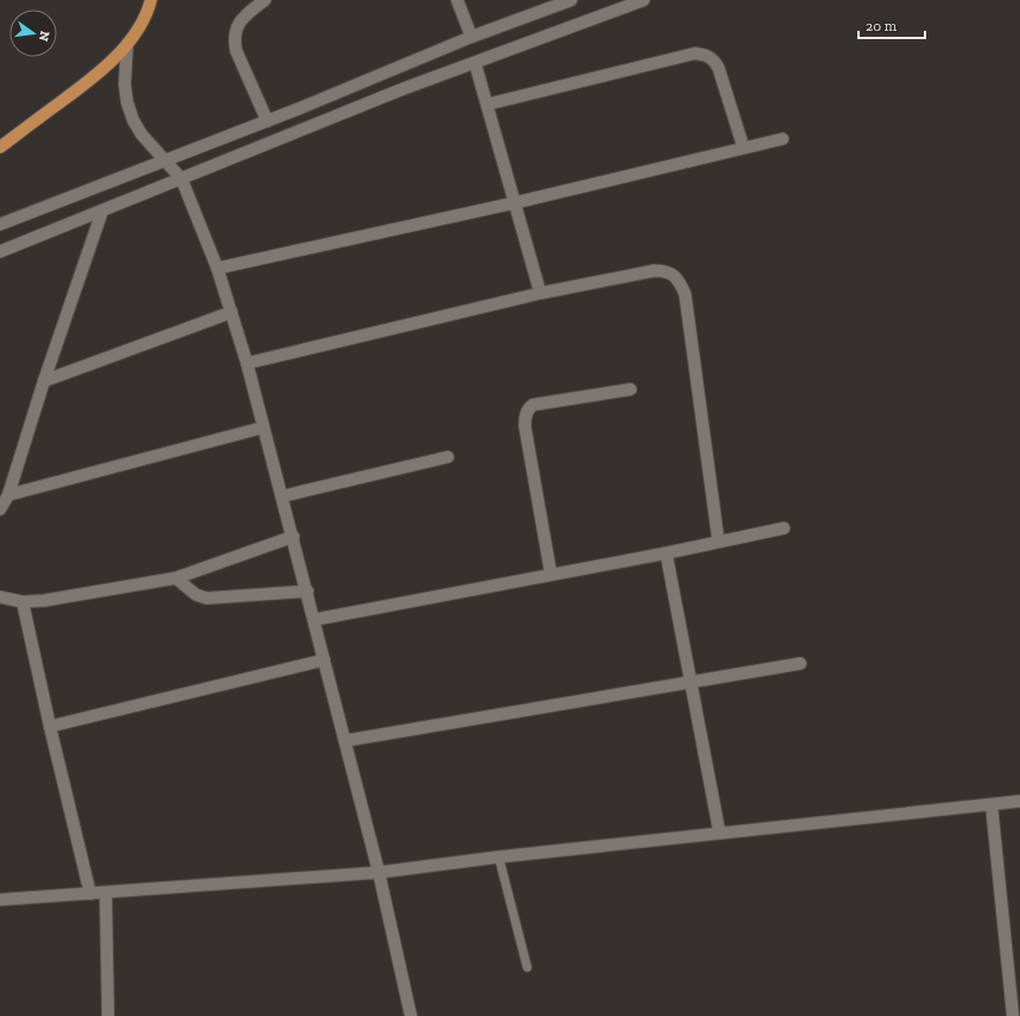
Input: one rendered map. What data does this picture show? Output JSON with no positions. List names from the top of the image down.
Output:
{
  "scale_bar": "20 m",
  "north": "right"
}
